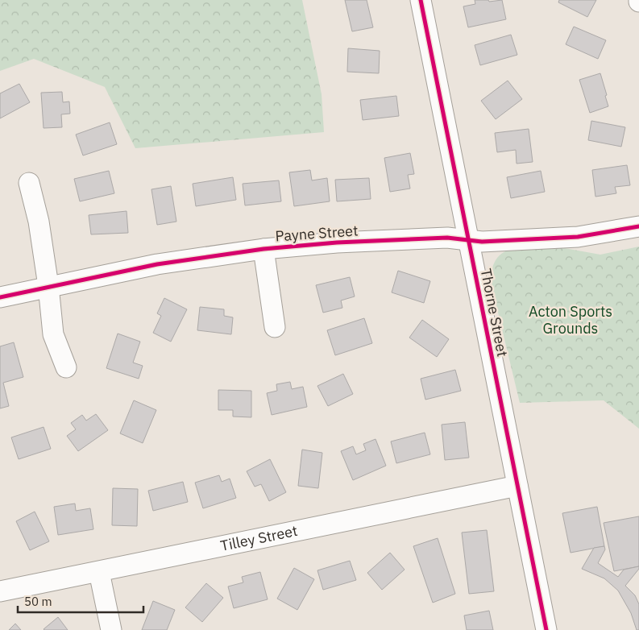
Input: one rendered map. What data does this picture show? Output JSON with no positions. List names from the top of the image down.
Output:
{
  "streets": {
    "street": ["Payne Street", "Thorne Street", "Tilley Street"]
  },
  "crossings": [
    ["Payne Street", "Thorne Street"],
    ["Thorne Street", "Tilley Street"]
  ],
  "parks": ["Acton Sports Grounds"],
  "scale_bar": "50 m"
}
